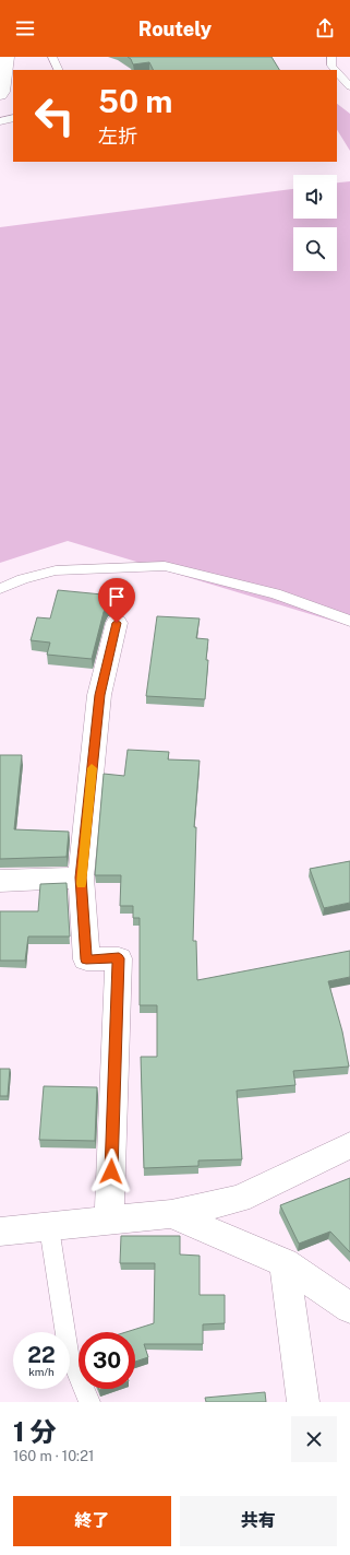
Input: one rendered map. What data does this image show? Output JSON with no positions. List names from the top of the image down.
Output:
{
  "page": {
    "header": "Routely",
    "turn": ["50 m", "左折"],
    "speed": "22 km/h",
    "limit": "30",
    "heading": ["1 分", "160 m · 10:21"],
    "buttons": ["終了", "共有"]
  }
}
